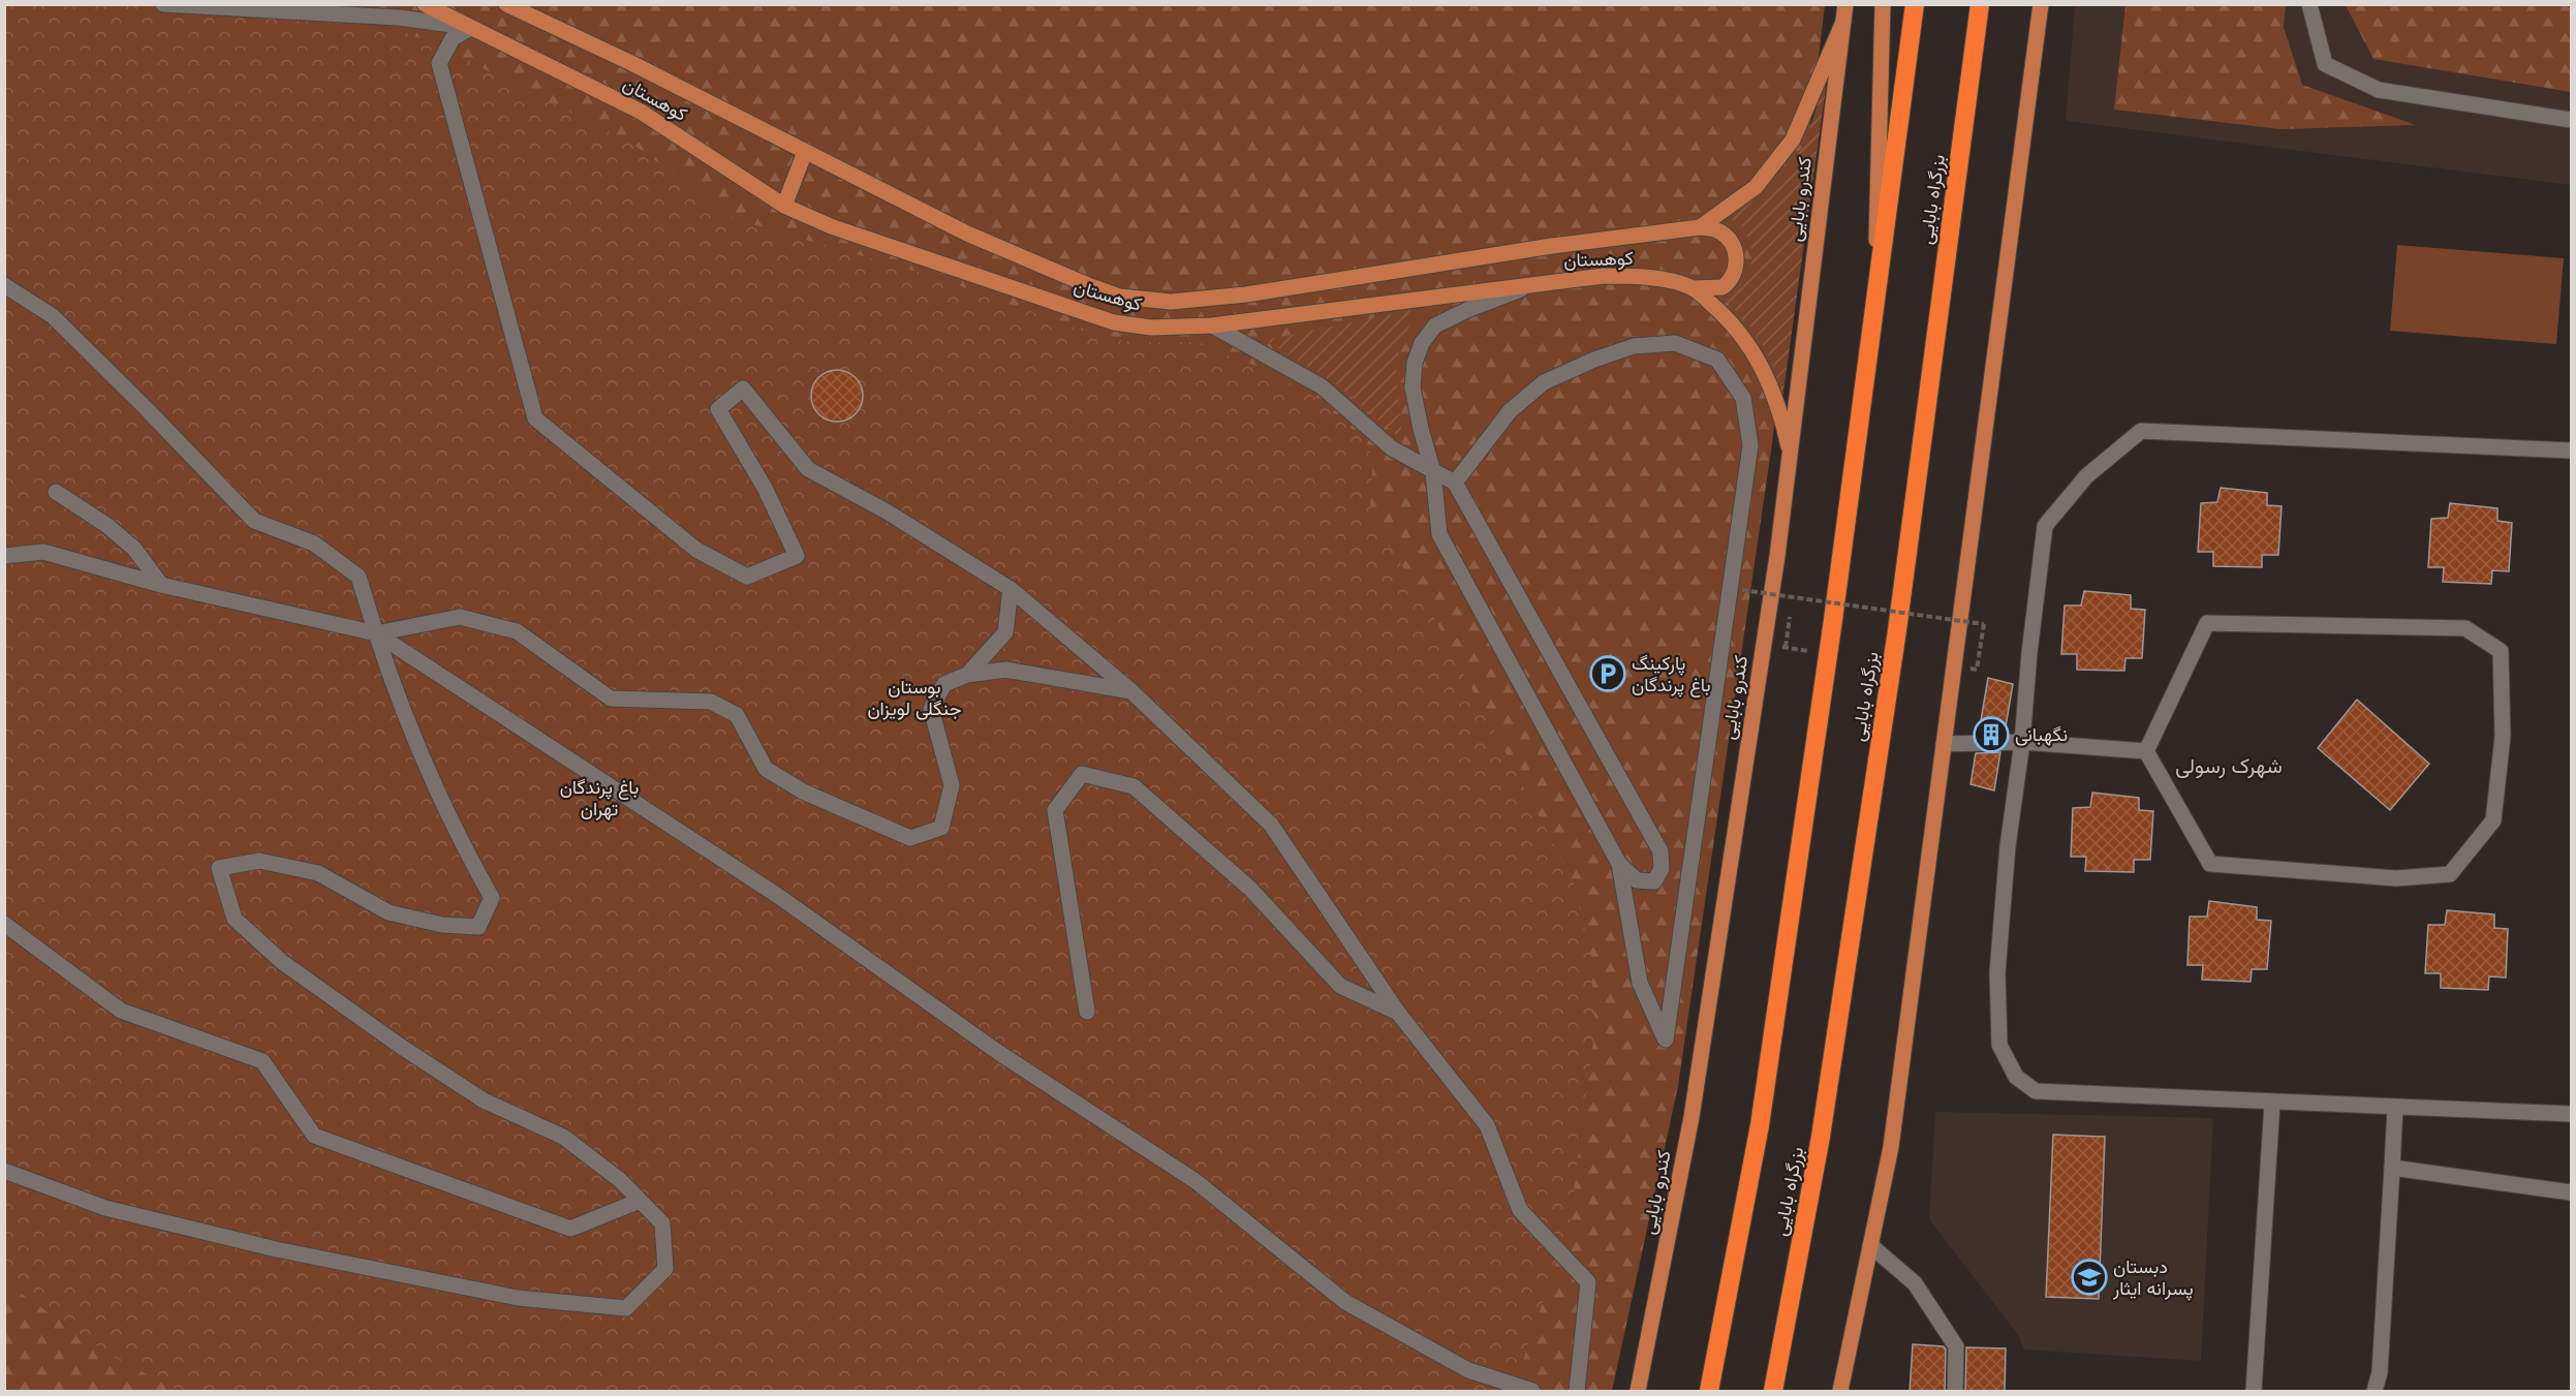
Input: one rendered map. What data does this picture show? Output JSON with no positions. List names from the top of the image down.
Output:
{
  "streets": {
    "highway": ["بزرگراه بابایی"],
    "main road": ["کوهستان", "کندرو بابایی"]
  },
  "crossings": [
    ["کوهستان", "کندرو بابایی"]
  ],
  "districts": ["شهرک رسولی"],
  "parks": ["بوستان جنگلی لویزان", "باغ پرندگان تهران"],
  "places": {
    "parking": ["پارکینگ باغ پرندگان"],
    "building": ["نگهبانی"],
    "school or university": ["دبستان پسرانه ایثار"]
  }
}
